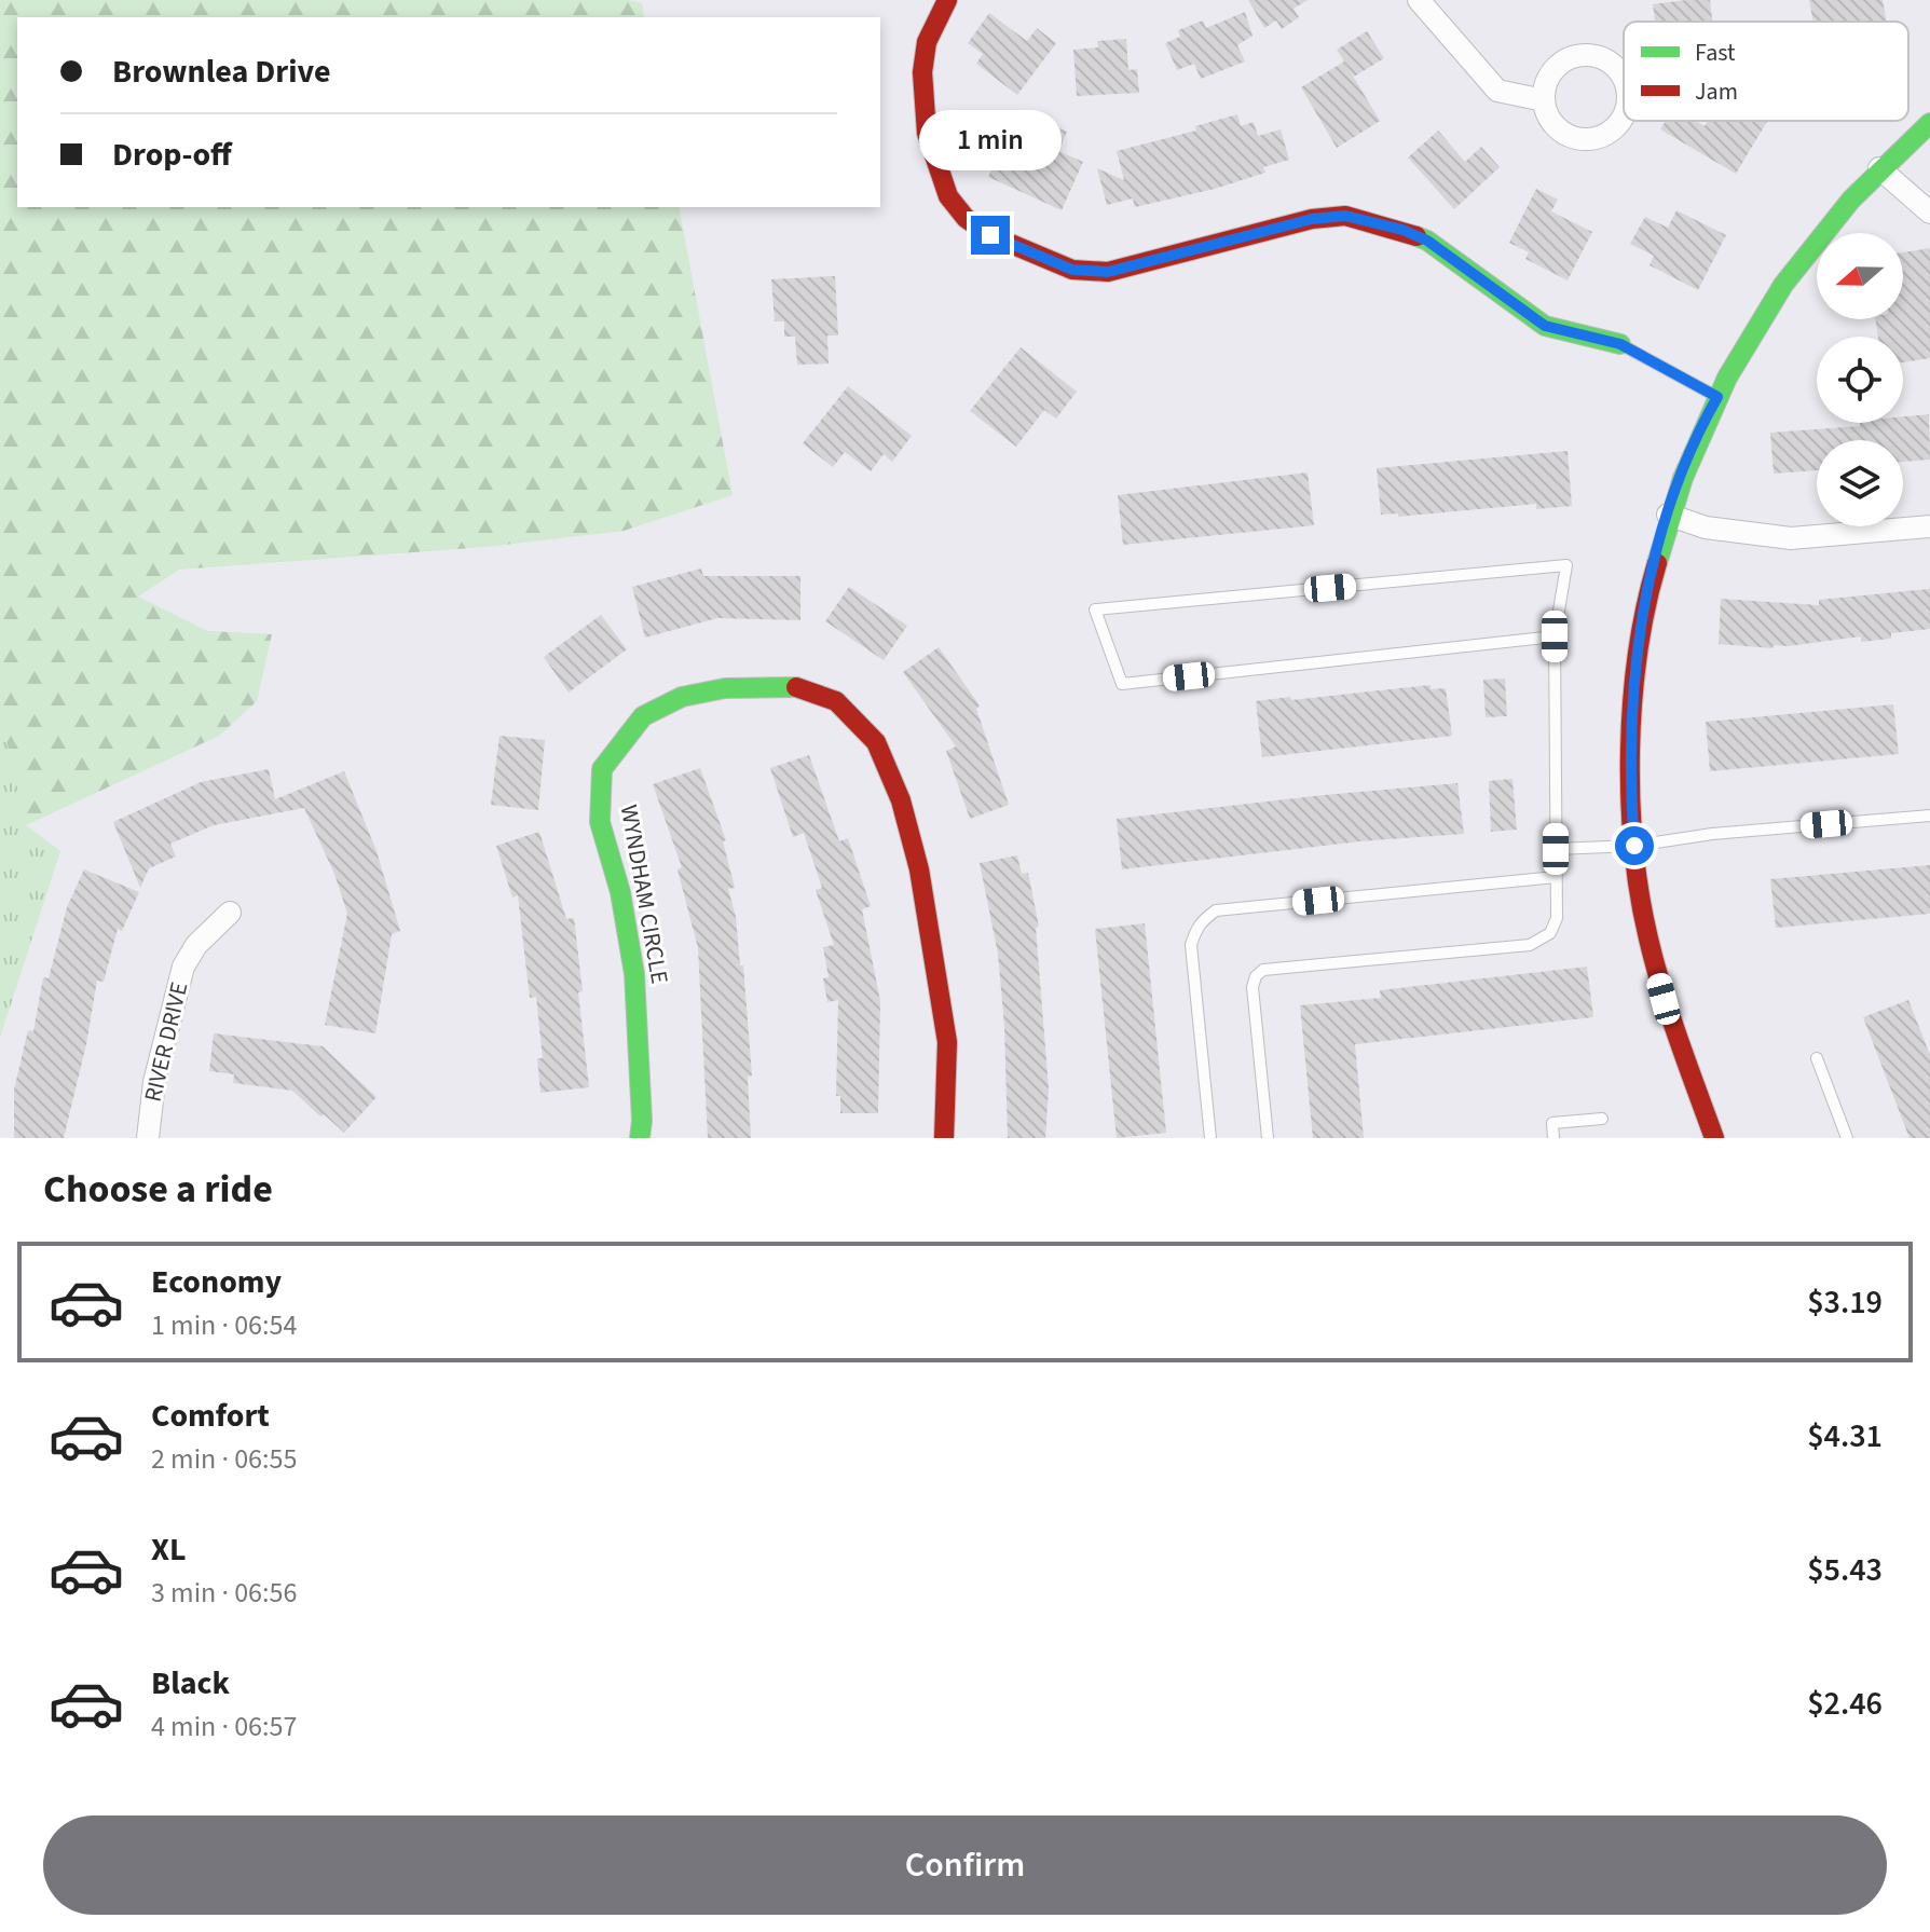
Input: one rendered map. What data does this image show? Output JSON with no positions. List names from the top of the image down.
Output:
{
  "streets": {
    "street": ["WYNDHAM CIRCLE", "RIVER DRIVE"]
  },
  "legend": ["Fast", "Jam"],
  "north": "left",
  "page": {
    "banner": ["Brownlea Drive", "Drop-off"],
    "bubble": "1 min",
    "heading": "Choose a ride",
    "list": [
      {
        "name": "Economy",
        "note": "1 min · 06:54",
        "value": "$3.19"
      },
      {
        "name": "Comfort",
        "note": "2 min · 06:55",
        "value": "$4.31"
      },
      {
        "name": "XL",
        "note": "3 min · 06:56",
        "value": "$5.43"
      },
      {
        "name": "Black",
        "note": "4 min · 06:57",
        "value": "$2.46"
      }
    ],
    "buttons": "Confirm"
  }
}
